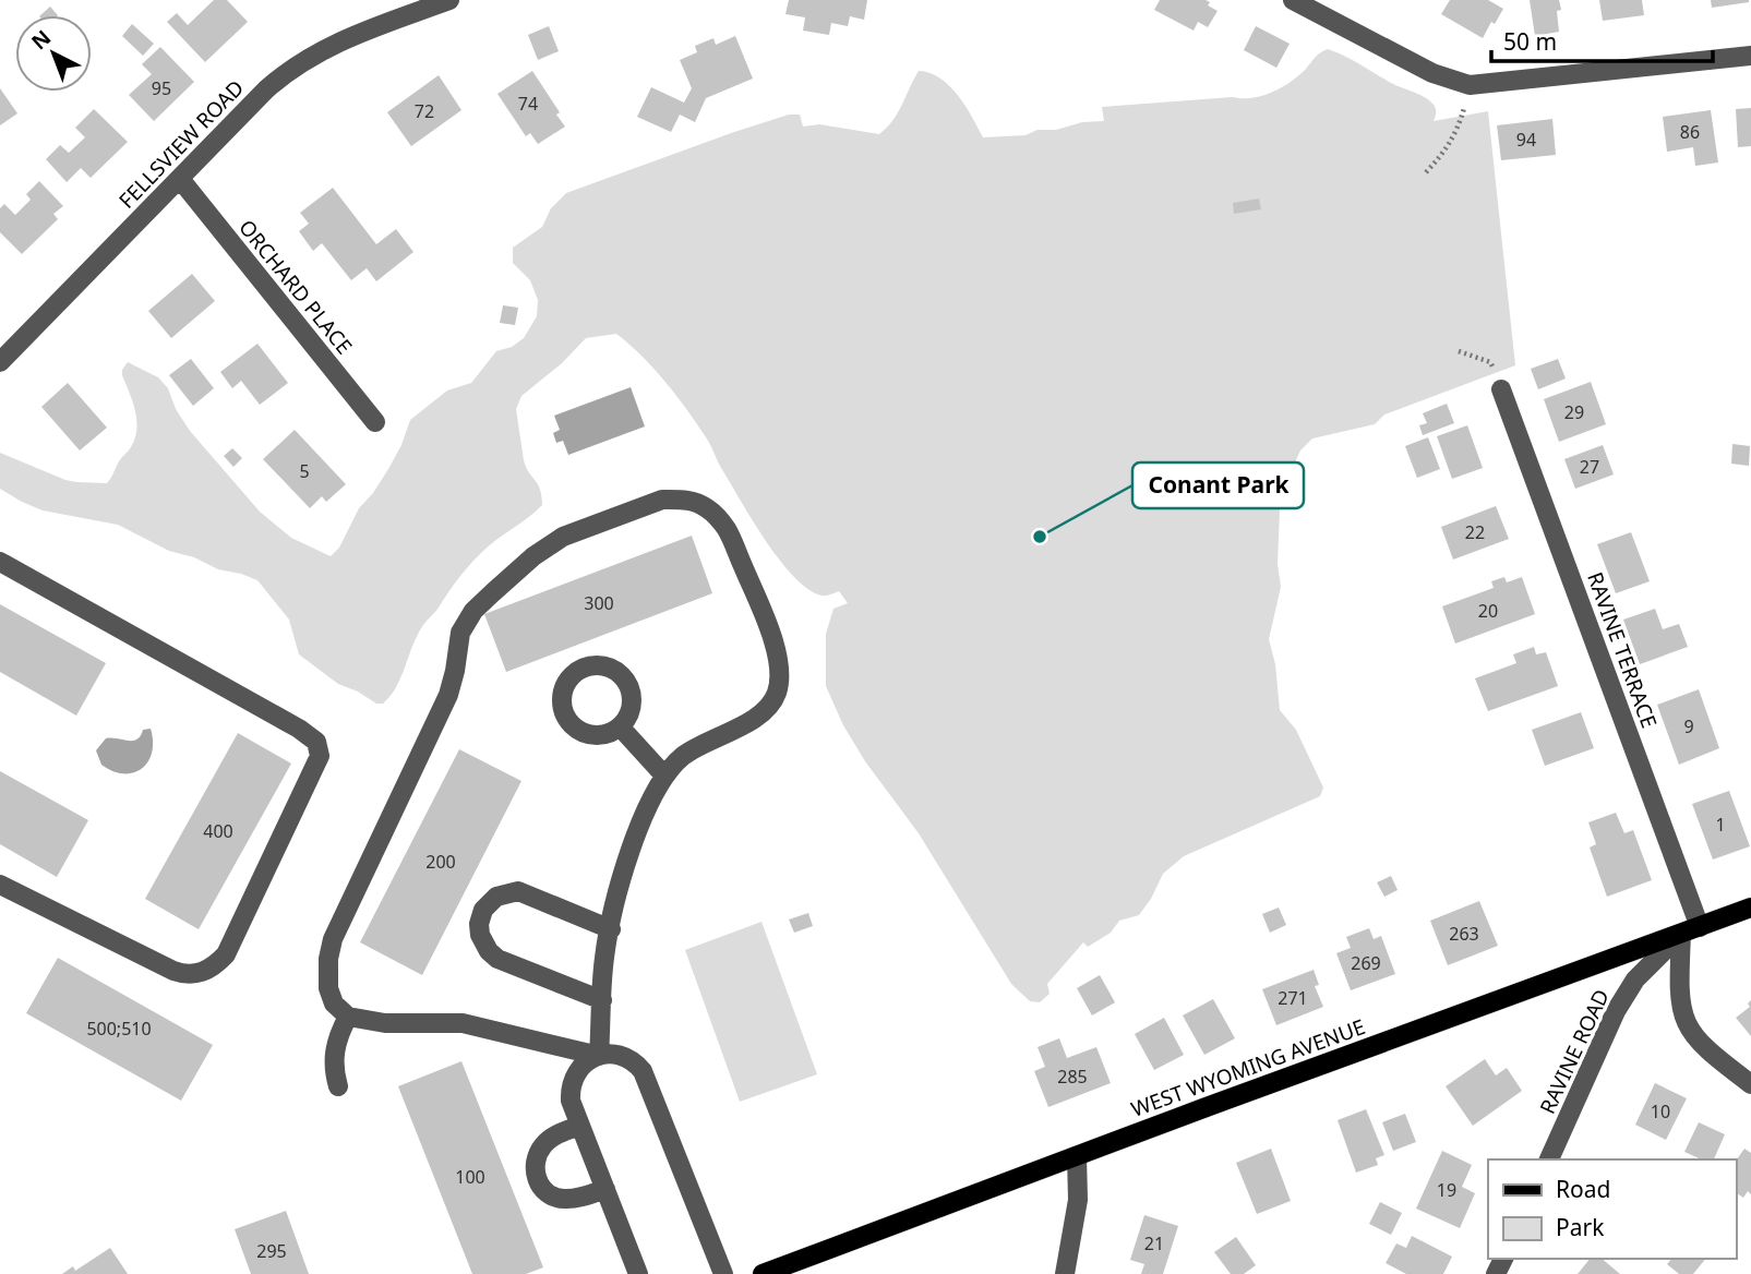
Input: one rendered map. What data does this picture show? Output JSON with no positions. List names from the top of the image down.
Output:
{
  "streets": {
    "main road": ["WEST WYOMING AVENUE"],
    "street": [
      "FELLSVIEW ROAD",
      "ORCHARD PLACE",
      "RAVINE TERRACE",
      "RAVINE ROAD"
    ]
  },
  "crossings": [
    ["FELLSVIEW ROAD", "ORCHARD PLACE"],
    ["RAVINE TERRACE", "WEST WYOMING AVENUE"],
    ["RAVINE ROAD", "WEST WYOMING AVENUE"]
  ],
  "places": ["Conant Park"],
  "house_numbers": [
    "95",
    "74",
    "72",
    "86",
    "94",
    "29",
    "27",
    "5",
    "22",
    "300",
    "20",
    "9",
    "1",
    "400",
    "200",
    "263",
    "269",
    "271",
    "500;510",
    "285",
    "10",
    "100",
    "19",
    "21",
    "295"
  ],
  "legend": ["Road", "Park"],
  "scale_bar": "50 m",
  "north": "top left"
}
